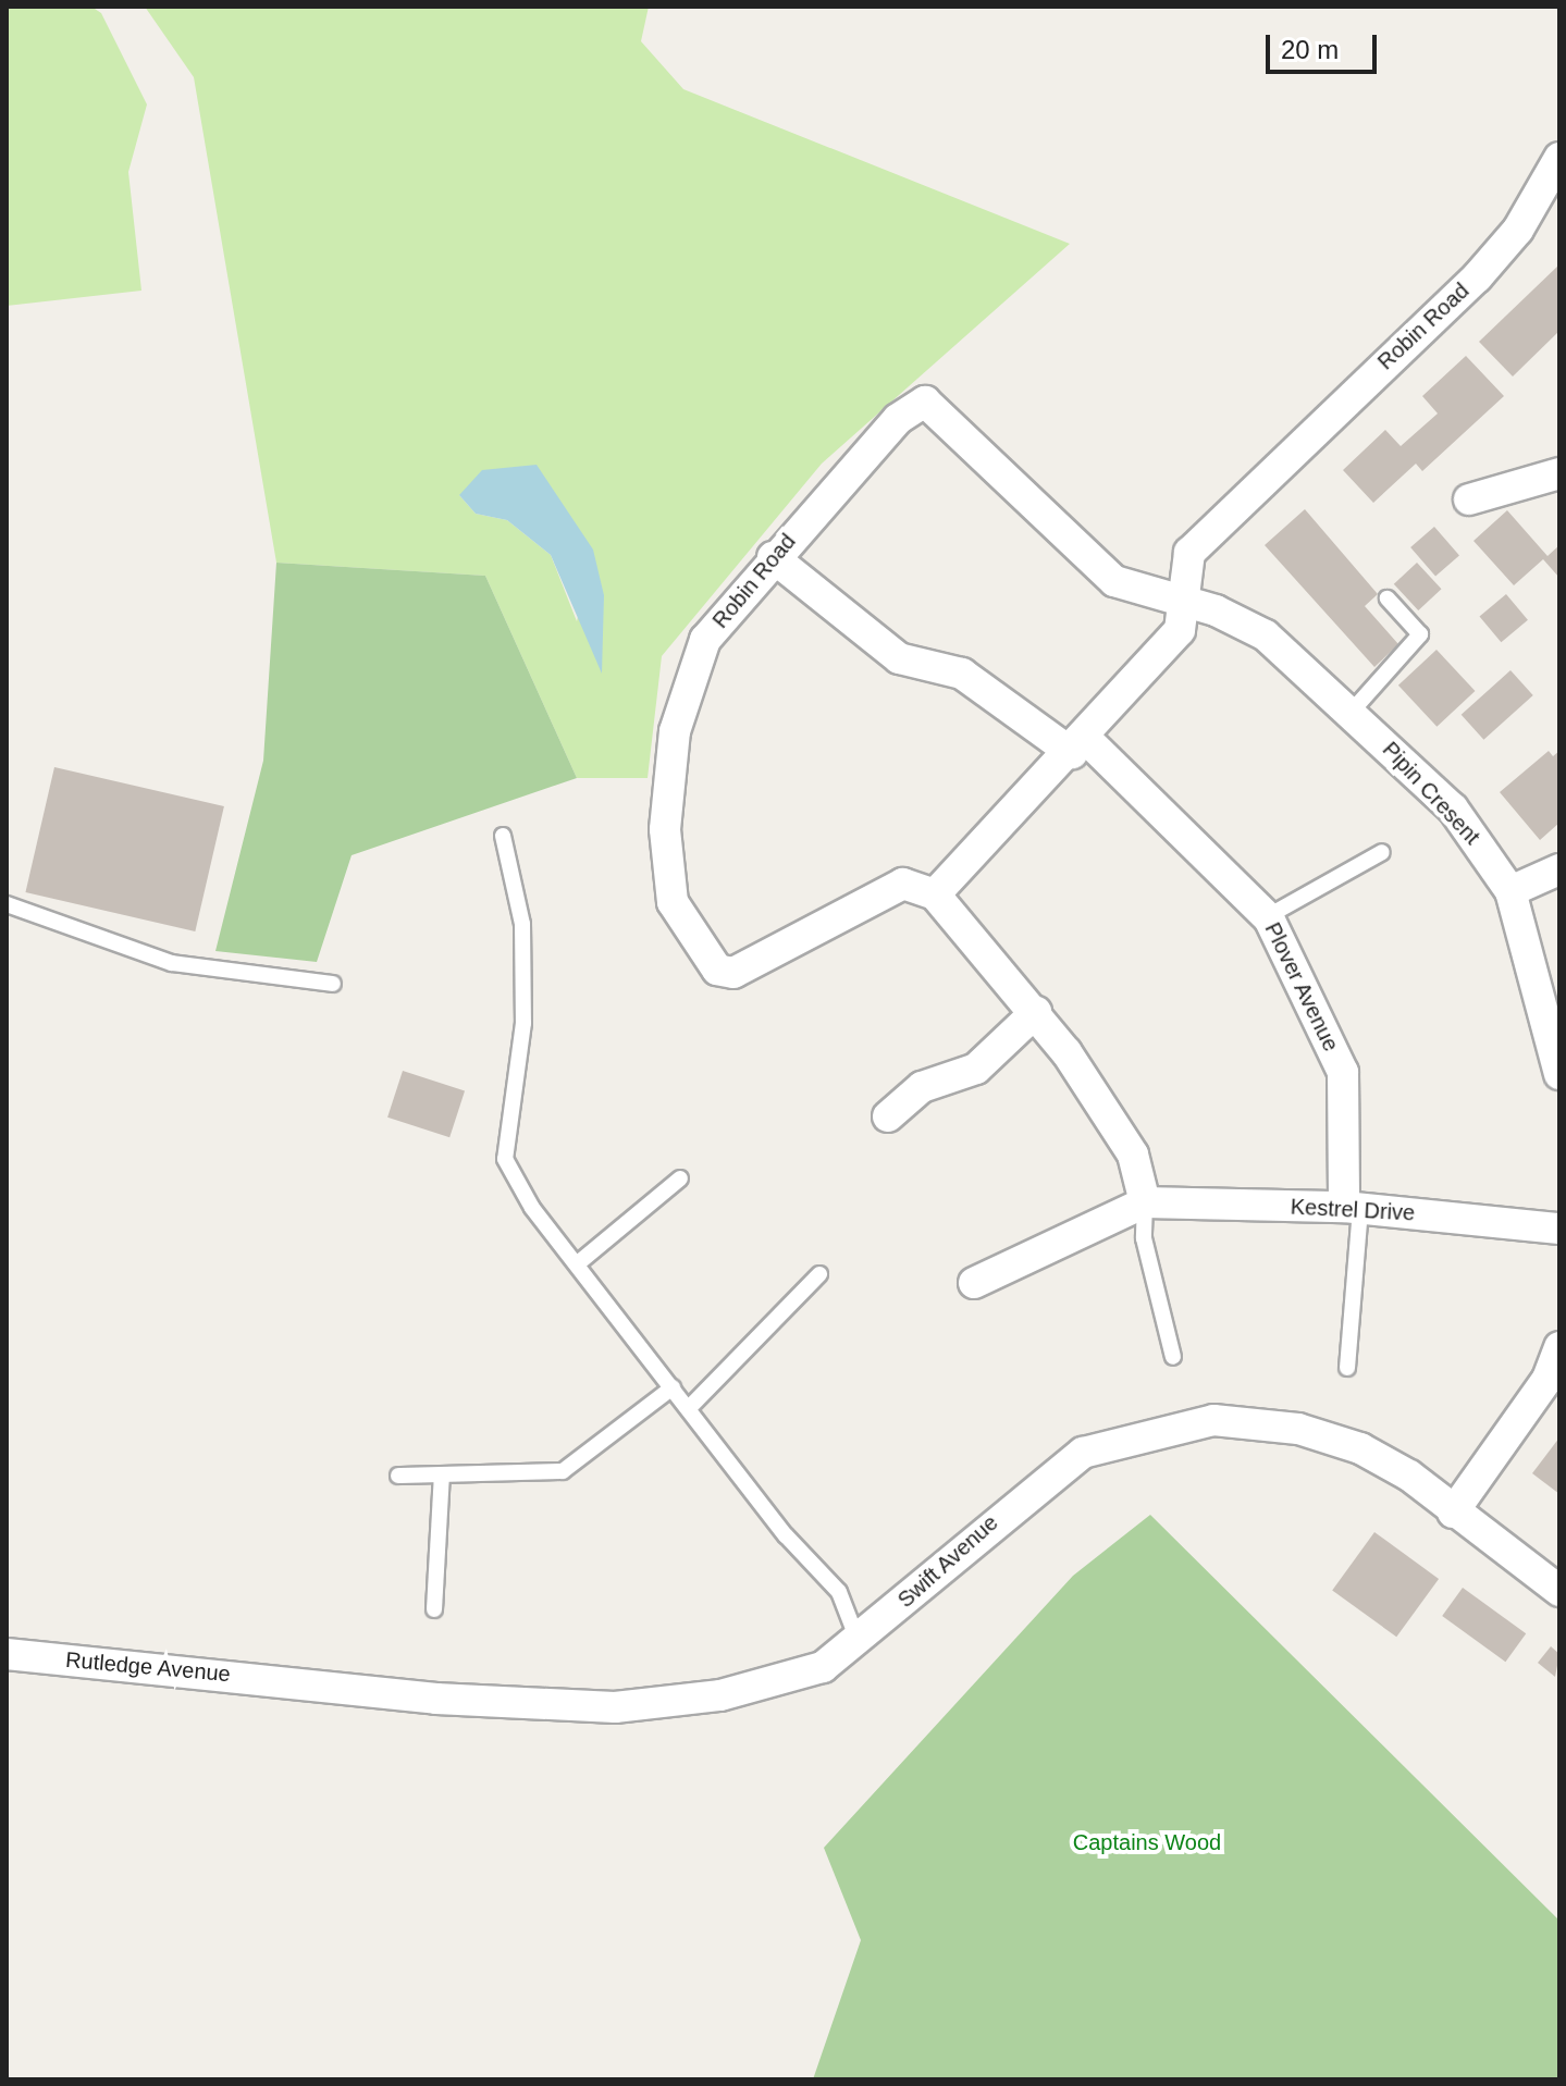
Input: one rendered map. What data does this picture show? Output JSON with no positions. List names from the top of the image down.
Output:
{
  "streets": {
    "street": [
      "Robin Road",
      "Pipin Cresent",
      "Plover Avenue",
      "Kestrel Drive",
      "Swift Avenue",
      "Rutledge Avenue"
    ]
  },
  "crossings": [
    ["Robin Road", "Pipin Cresent"],
    ["Robin Road", "Plover Avenue"],
    ["Plover Avenue", "Kestrel Drive"],
    ["Swift Avenue", "Rutledge Avenue"]
  ],
  "parks": ["Captains Wood"],
  "scale_bar": "20 m"
}
